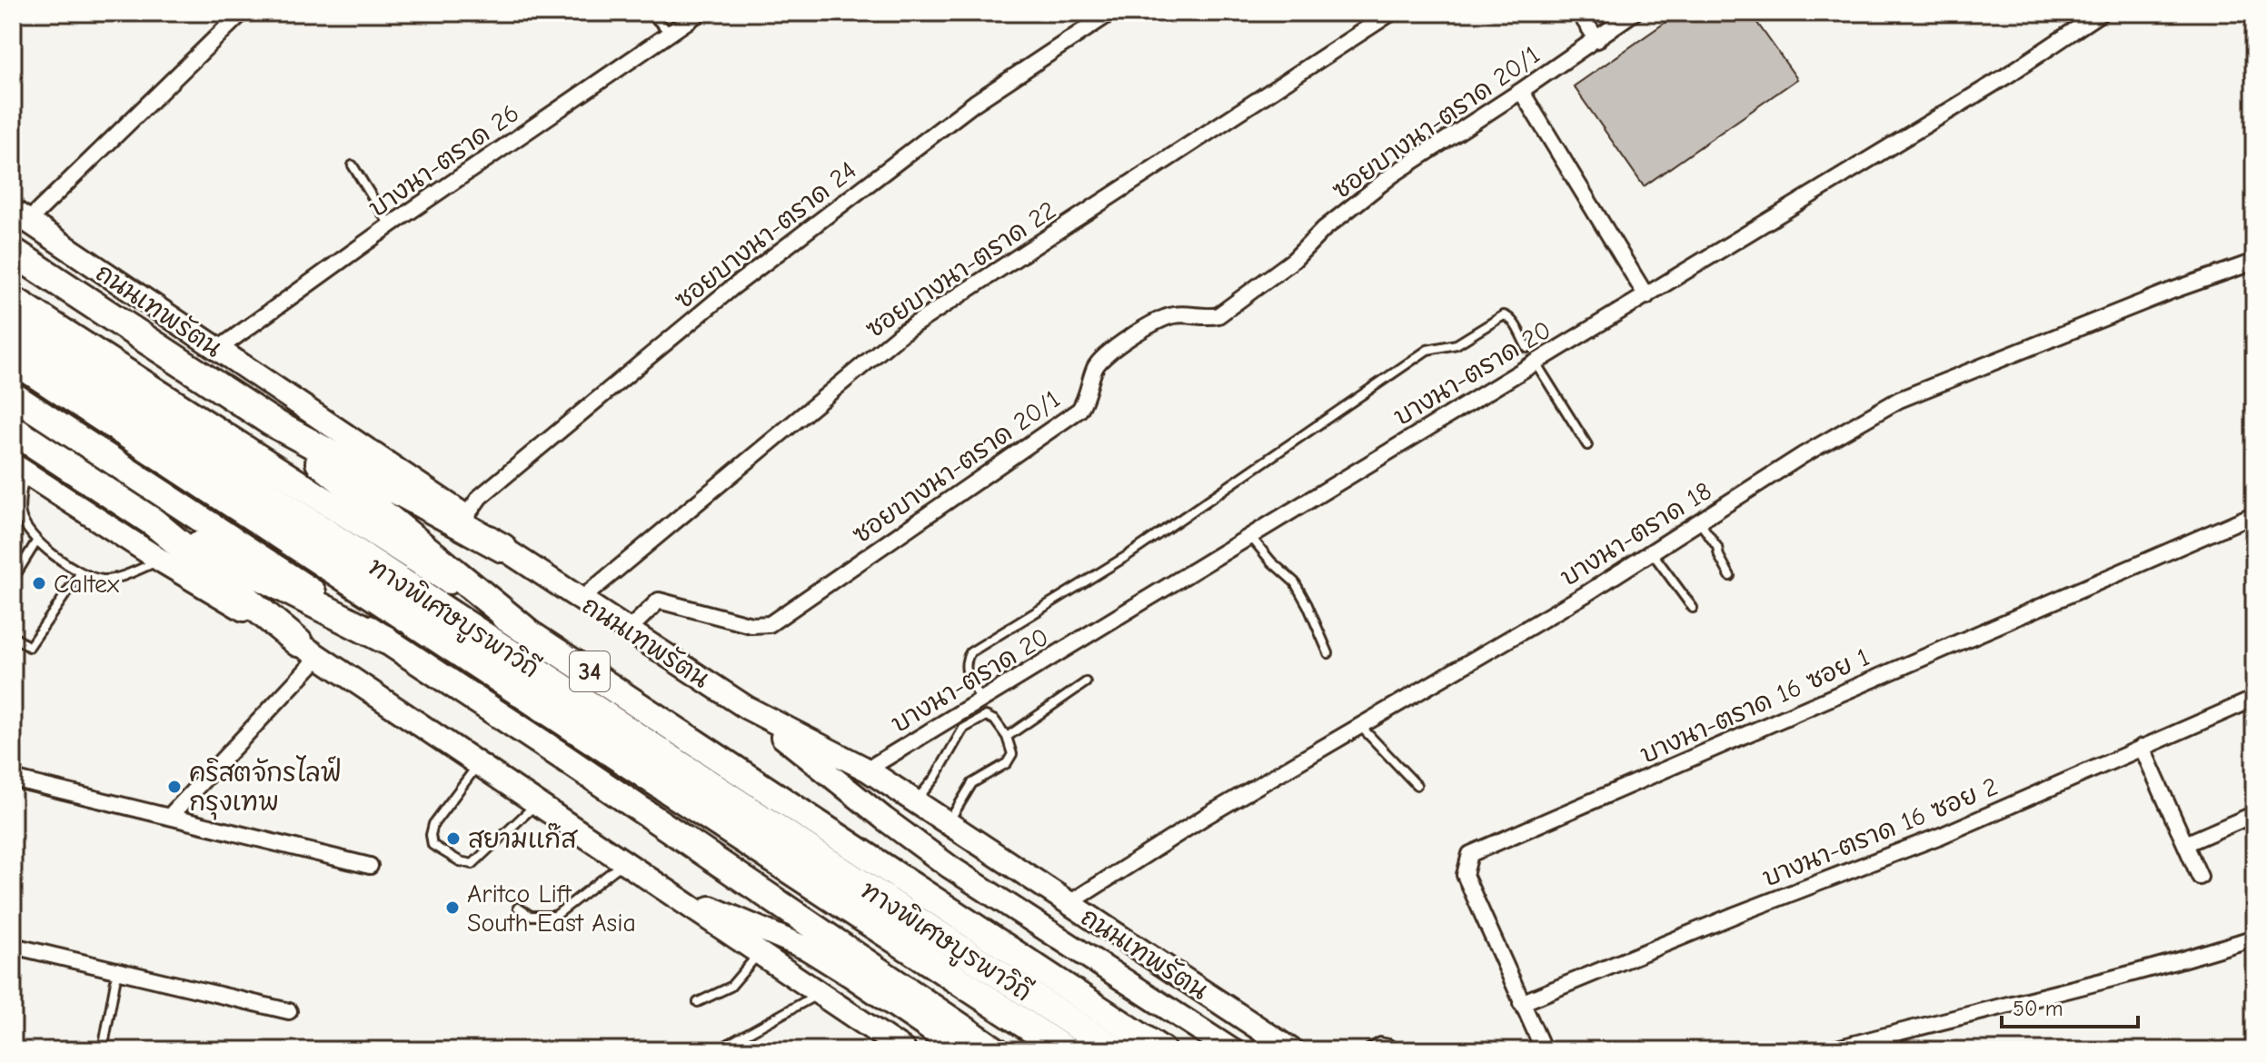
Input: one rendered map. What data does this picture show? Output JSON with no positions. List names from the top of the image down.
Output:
{
  "streets": {
    "highway": ["ทางพิเศษบูรพาวิถี", "34"],
    "main road": ["ถนนเทพรัตน"],
    "street": [
      "ซอยบางนา-ตราด 20/1",
      "บางนา-ตราด 26",
      "ซอยบางนา-ตราด 24",
      "ซอยบางนา-ตราด 22",
      "บางนา-ตราด 20",
      "บางนา-ตราด 18",
      "บางนา-ตราด 16 ซอย 1",
      "บางนา-ตราด 16 ซอย 2"
    ]
  },
  "crossings": [
    ["ซอยบางนา-ตราด 20/1", "ถนนเทพรัตน"],
    ["บางนา-ตราด 26", "ถนนเทพรัตน"],
    ["ซอยบางนา-ตราด 24", "ถนนเทพรัตน"],
    ["ซอยบางนา-ตราด 22", "ถนนเทพรัตน"],
    ["ถนนเทพรัตน", "บางนา-ตราด 20"],
    ["ถนนเทพรัตน", "บางนา-ตราด 18"],
    ["บางนา-ตราด 16 ซอย 1", "บางนา-ตราด 16 ซอย 2"]
  ],
  "places": [
    "Caltex",
    "คริสตจักรไลฟ์ กรุงเทพ",
    "สยามแก๊ส",
    "Aritco Lift South East Asia"
  ],
  "scale_bar": "50 m"
}
